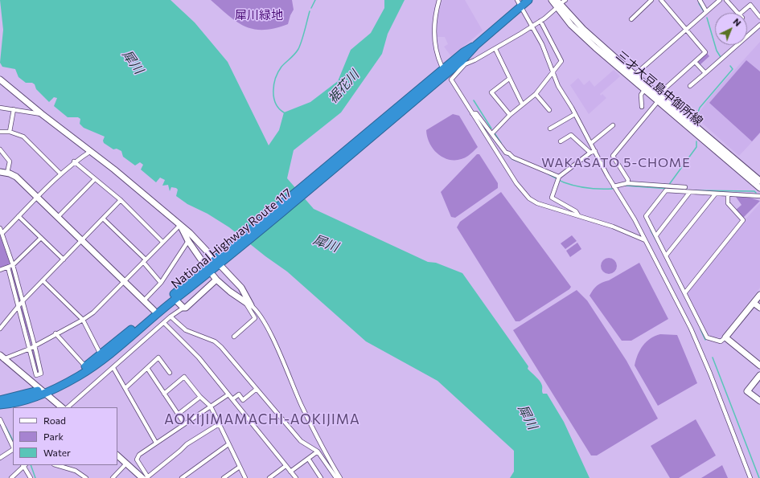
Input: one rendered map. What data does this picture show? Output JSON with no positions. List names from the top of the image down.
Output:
{
  "streets": {
    "highway": ["National Highway Route 117"],
    "street": ["三才大豆島中御所線"]
  },
  "districts": ["WAKASATO 5-CHOME", "AOKIJIMAMACHI-AOKIJIMA"],
  "water": ["犀川", "裾花川"],
  "parks": ["犀川緑地"],
  "legend": ["Road", "Park", "Water"],
  "north": "top right"
}
